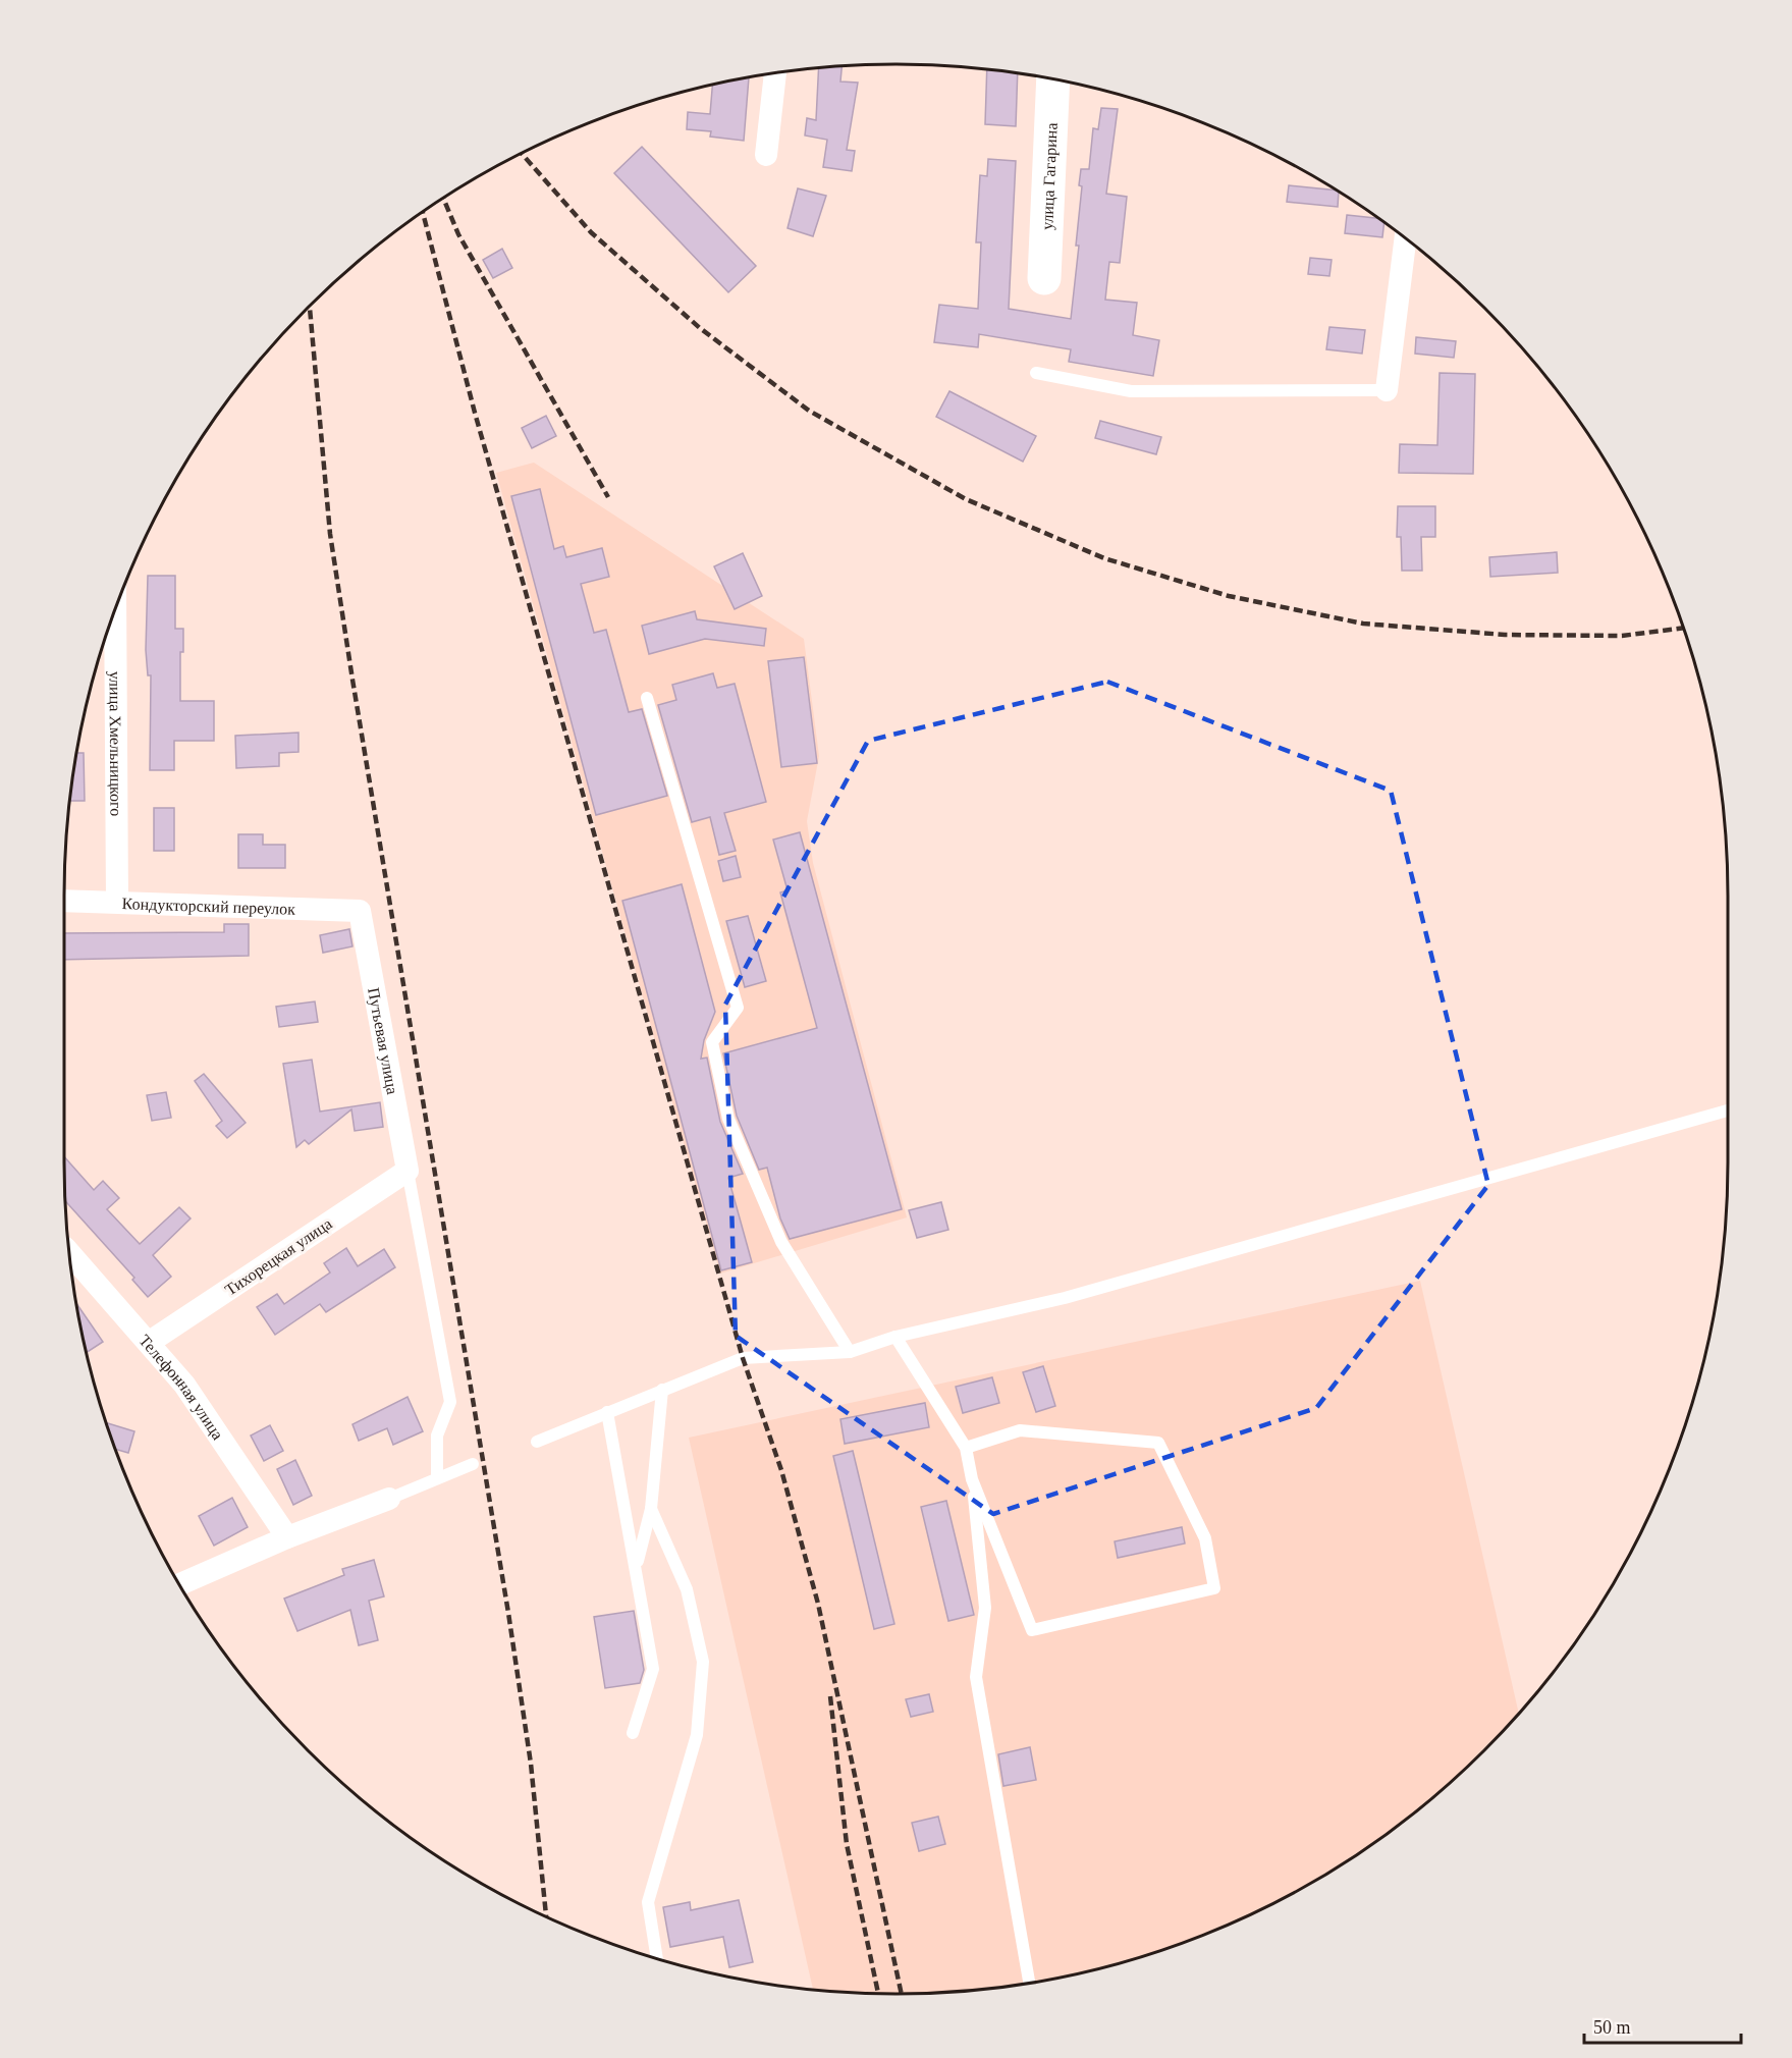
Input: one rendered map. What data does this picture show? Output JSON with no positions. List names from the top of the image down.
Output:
{
  "streets": {
    "street": [
      "улица Гагарина",
      "улица Хмельницкого",
      "Кондукторский переулок",
      "Путьевая улица",
      "Тихорецкая улица",
      "Телефонная улица"
    ]
  },
  "crossings": [
    ["улица Хмельницкого", "Кондукторский переулок"],
    ["Кондукторский переулок", "Путьевая улица"],
    ["Путьевая улица", "Тихорецкая улица"],
    ["Тихорецкая улица", "Телефонная улица"]
  ],
  "scale_bar": "50 m"
}
